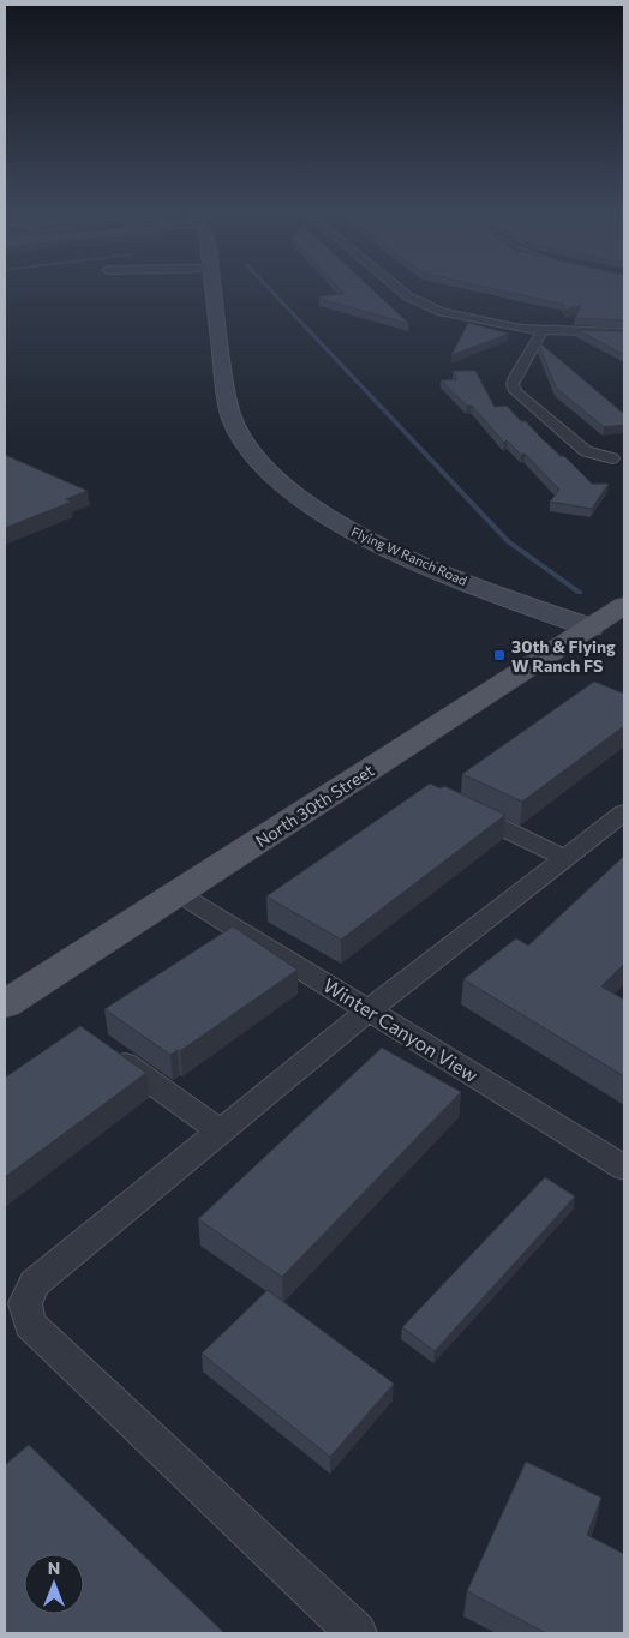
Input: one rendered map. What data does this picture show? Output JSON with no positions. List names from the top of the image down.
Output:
{
  "streets": {
    "main road": ["North 30th Street"],
    "street": ["Flying W Ranch Road", "Winter Canyon View"]
  },
  "crossings": [
    ["Flying W Ranch Road", "North 30th Street"],
    ["North 30th Street", "Winter Canyon View"]
  ],
  "places": {
    "transit": ["30th & Flying W Ranch FS"]
  },
  "north": "top"
}
